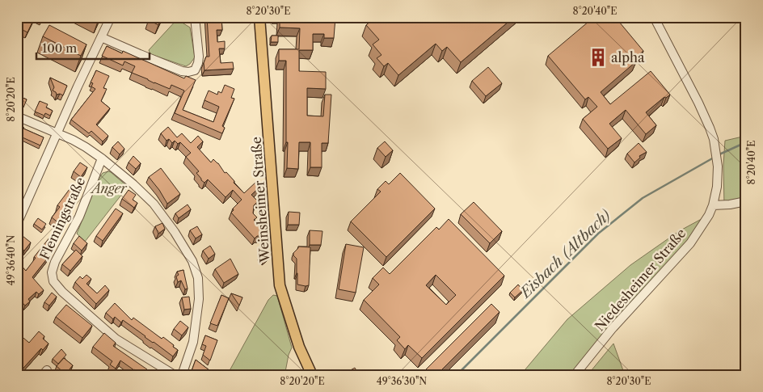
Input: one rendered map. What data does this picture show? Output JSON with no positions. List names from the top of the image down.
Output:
{
  "streets": {
    "main road": ["Weinsheimer Straße"],
    "street": ["Flemingstraße", "Niedesheimer Straße"]
  },
  "water": ["Eisbach (Altbach)"],
  "parks": ["Anger"],
  "places": {
    "building": ["alpha"]
  },
  "scale_bar": "100 m",
  "coordinates": [
    "8°20'30\"E",
    "8°20'40\"E",
    "8°20'20\"E",
    "49°36'40\"N",
    "49°36'30\"N"
  ]
}
